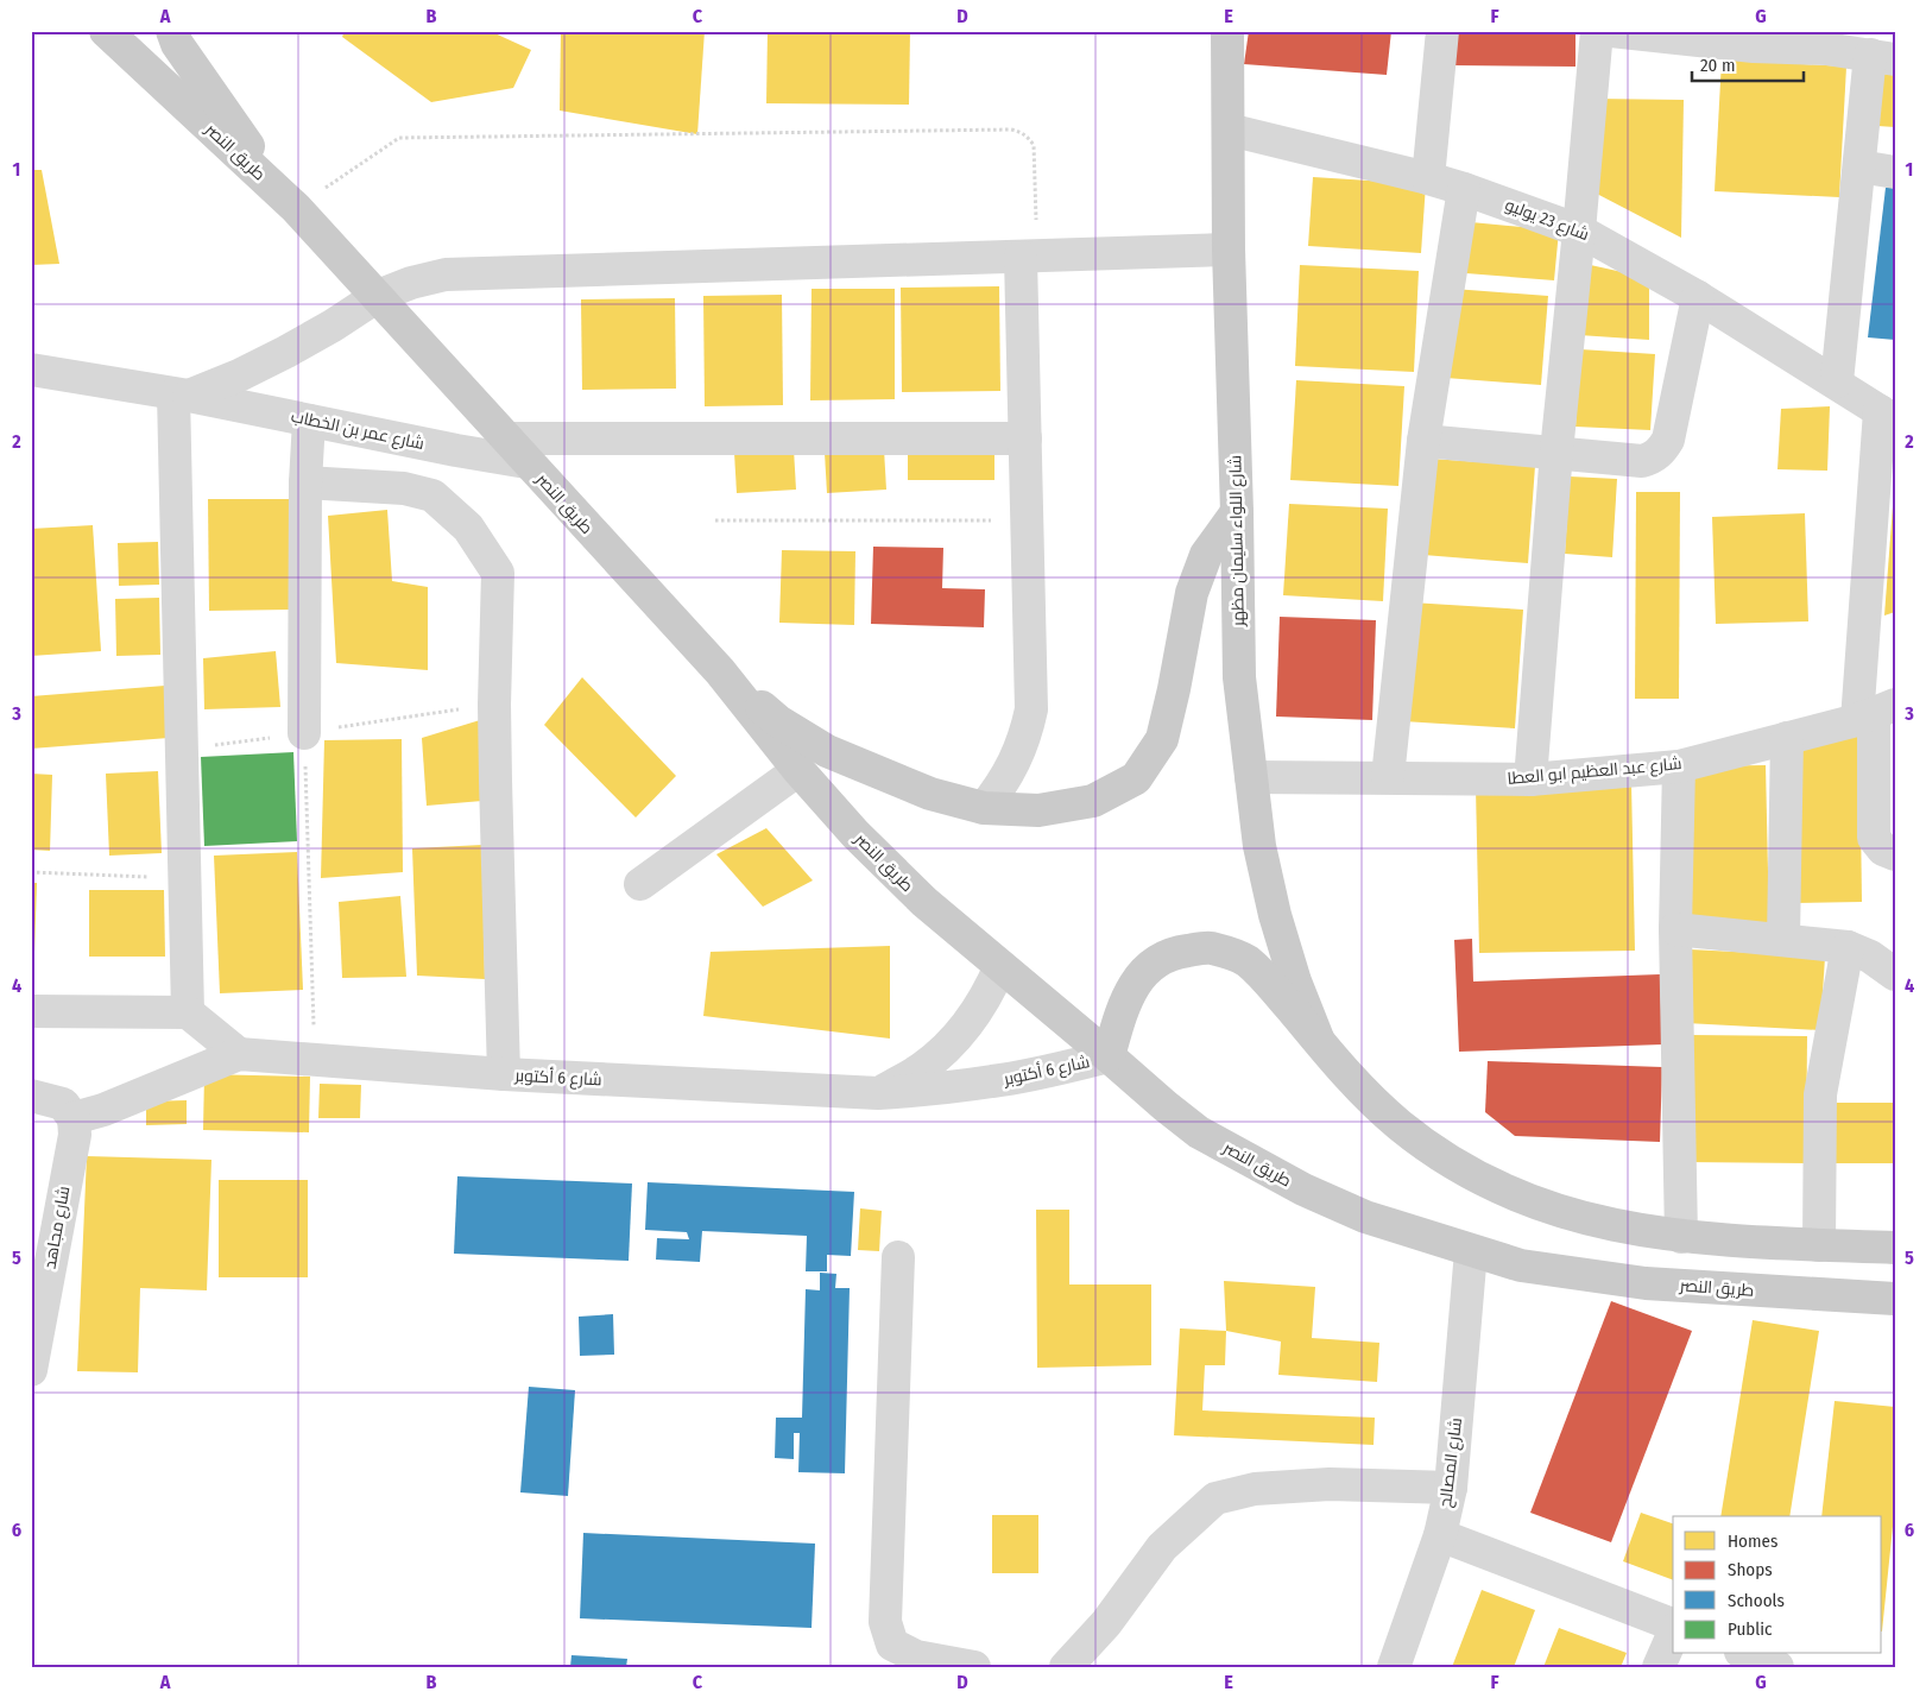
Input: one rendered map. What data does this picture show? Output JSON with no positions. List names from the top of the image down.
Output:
{
  "streets": {
    "main road": ["طريق النصر", "شارع اللواء سليمان مظهر"],
    "street": [
      "شارع 23 يوليو",
      "شارع عمر بن الخطاب",
      "شارع عبد العظيم ابو العطا",
      "شارع 6 أكتوبر",
      "شارع مجاهد",
      "شارع المصالح"
    ]
  },
  "crossings": [
    ["طريق النصر", "شارع عمر بن الخطاب"],
    ["طريق النصر", "شارع 6 أكتوبر"],
    ["طريق النصر", "شارع المصالح"],
    ["شارع 23 يوليو", "شارع اللواء سليمان مظهر"],
    ["شارع اللواء سليمان مظهر", "شارع عبد العظيم ابو العطا"],
    ["شارع 6 أكتوبر", "شارع مجاهد"]
  ],
  "legend": [
    "Homes",
    "Shops",
    "Schools",
    "Public"
  ],
  "scale_bar": "20 m",
  "grid": {
    "columns": [
      "A",
      "B",
      "C",
      "D",
      "E",
      "F",
      "G"
    ],
    "rows": [
      "1",
      "2",
      "3",
      "4",
      "5",
      "6"
    ]
  }
}
